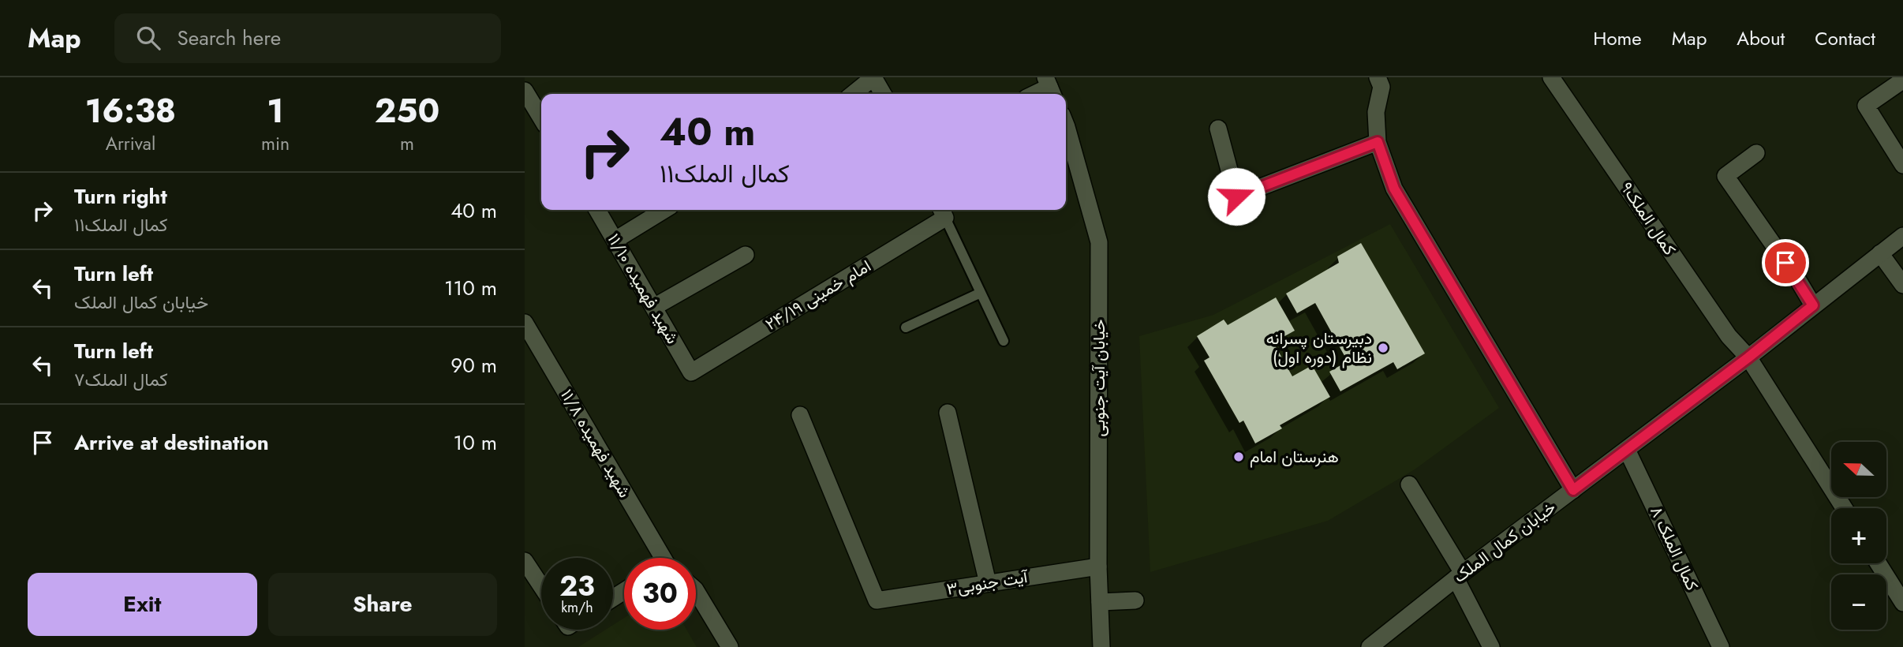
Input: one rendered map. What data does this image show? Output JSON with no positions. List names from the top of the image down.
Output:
{
  "streets": {
    "street": [
      "کمال الملک۹",
      "شهید فهمیده ۱۱/۱۰",
      "امام خمینی ۲۴/۱۹",
      "خیابان آیت جنوبی",
      "شهید فهمیده ۱۱/۸",
      "خیابان کمال الملک",
      "کمال الملک ۸",
      "آیت جنوبی۳"
    ]
  },
  "crossings": [
    ["کمال الملک۹", "خیابان کمال الملک"],
    ["شهید فهمیده ۱۱/۱۰", "امام خمینی ۲۴/۱۹"],
    ["خیابان آیت جنوبی", "آیت جنوبی۳"],
    ["خیابان کمال الملک", "کمال الملک ۸"]
  ],
  "places": ["دبیرستان پسرانه نظام (دوره اول)", "هنرستان امام"],
  "north": "left",
  "page": {
    "header": "Map",
    "search": "Search here",
    "nav": [
      "Home",
      "Map",
      "About",
      "Contact"
    ],
    "eta": [
      "16:38",
      "Arrival",
      "1",
      "min",
      "250",
      "m"
    ],
    "turn": ["40 m", "کمال الملک۱۱"],
    "list": [
      {
        "name": "Turn right",
        "note": "کمال الملک۱۱",
        "value": "40 m"
      },
      {
        "name": "Turn left",
        "note": "خیابان کمال الملک",
        "value": "110 m"
      },
      {
        "name": "Turn left",
        "note": "کمال الملک۷",
        "value": "90 m"
      },
      {
        "name": "Arrive at destination",
        "value": "10 m"
      }
    ],
    "map_buttons": ["+", "−"],
    "speed": "23 km/h",
    "limit": "30",
    "buttons": ["Exit", "Share"]
  }
}
